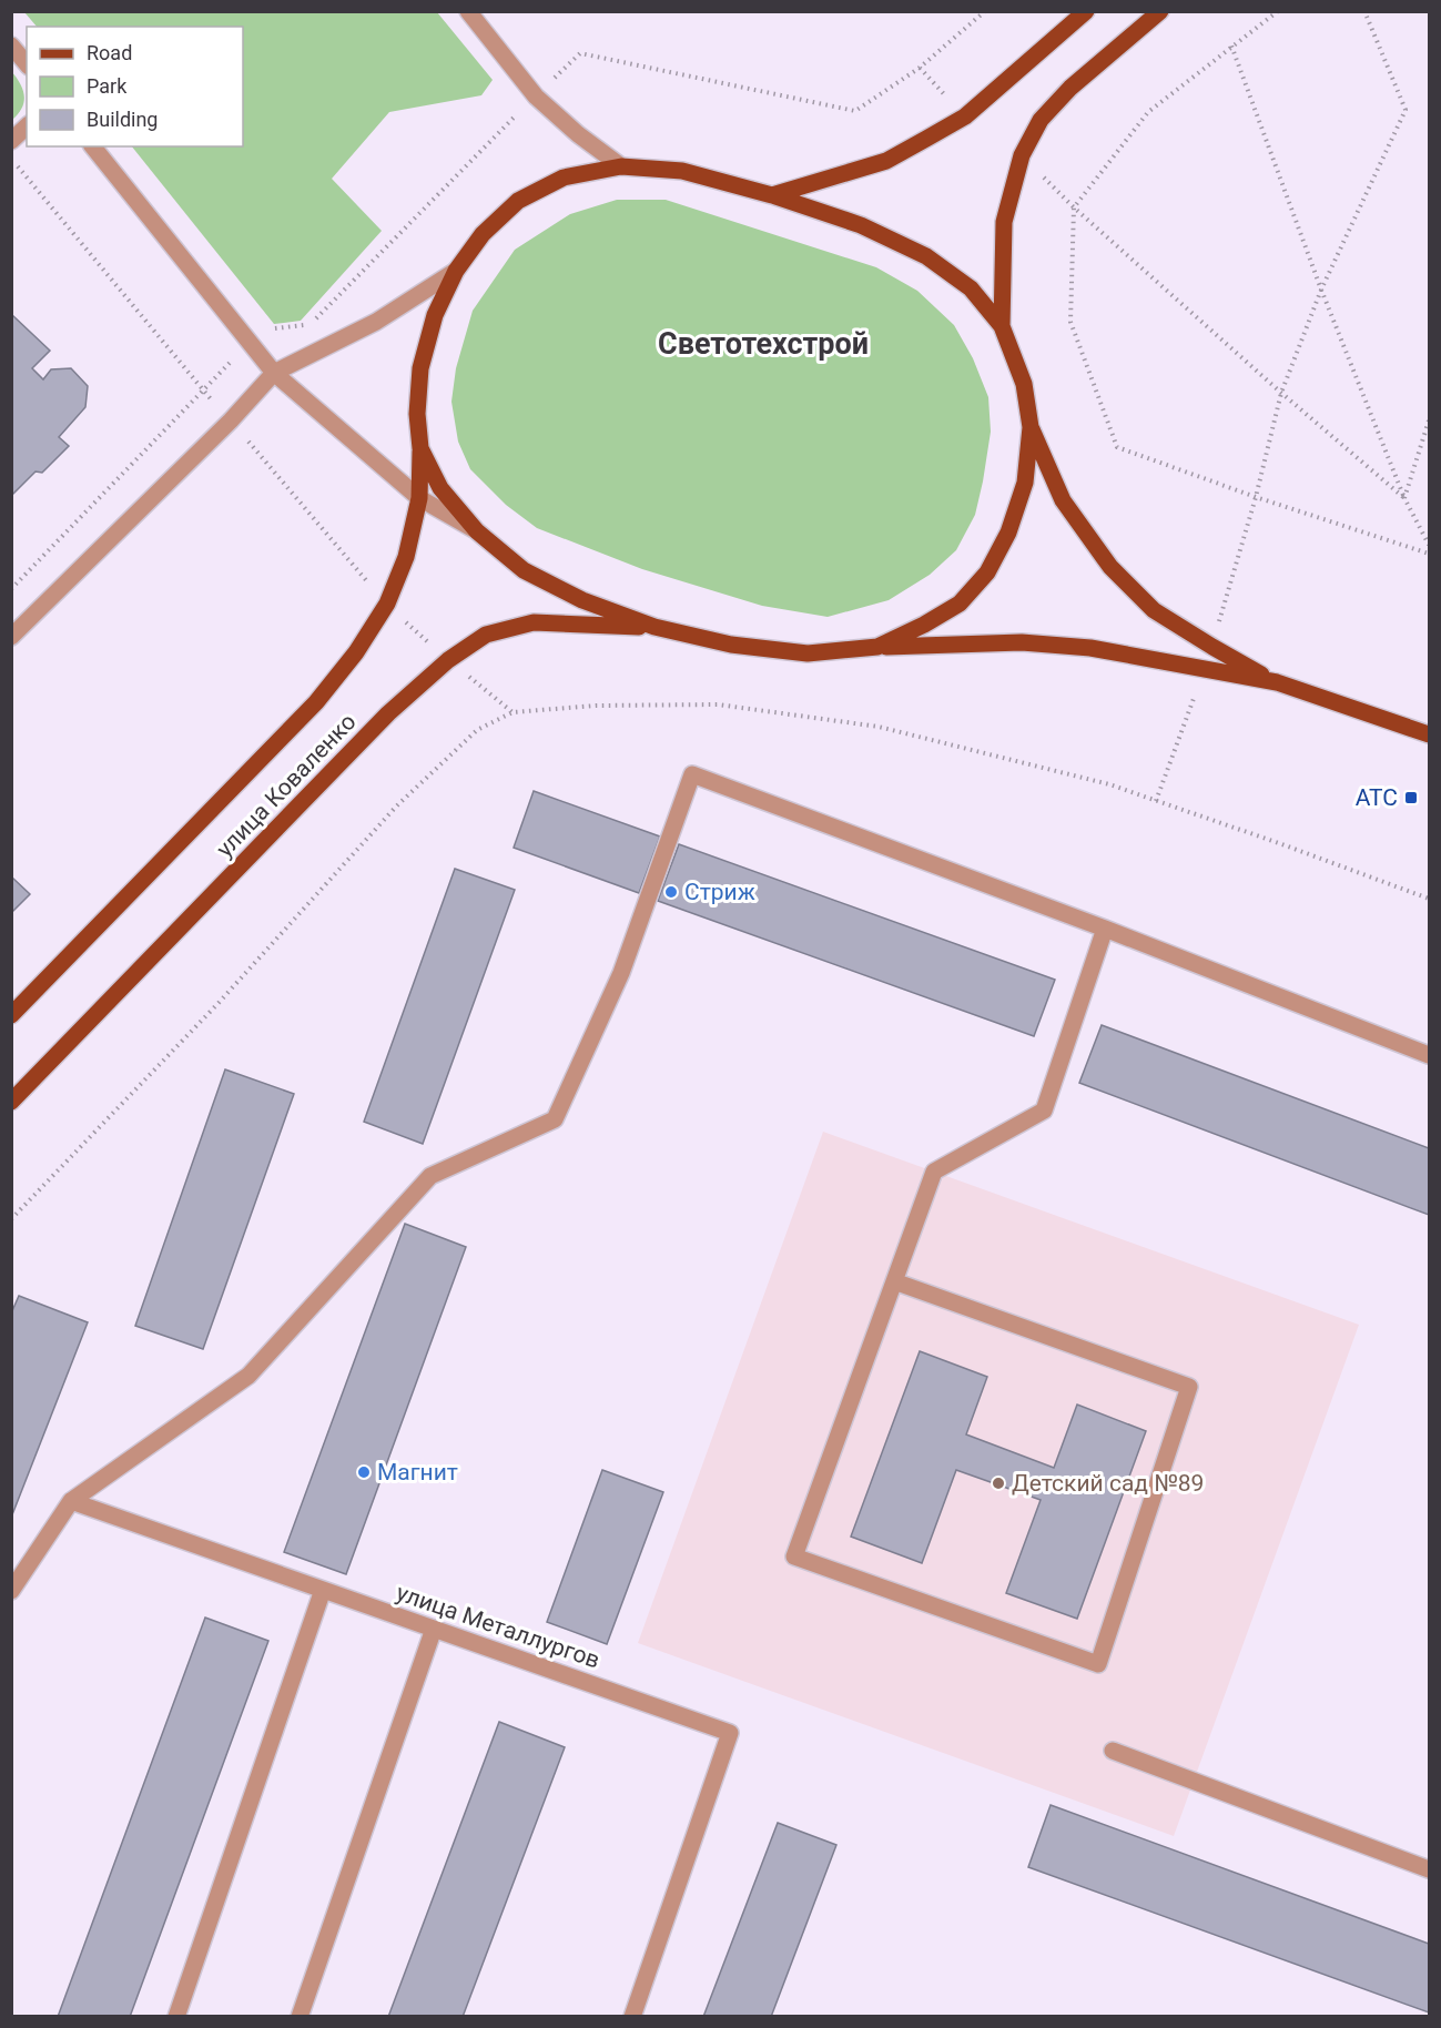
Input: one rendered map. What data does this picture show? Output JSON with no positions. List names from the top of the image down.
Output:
{
  "streets": {
    "main road": ["улица Коваленко"],
    "street": ["улица Металлургов"]
  },
  "districts": ["Светотехстрой"],
  "places": {
    "transit": ["АТС"],
    "other": ["Стриж", "Магнит", "Детский сад №89"]
  },
  "legend": ["Road", "Park", "Building"]
}
